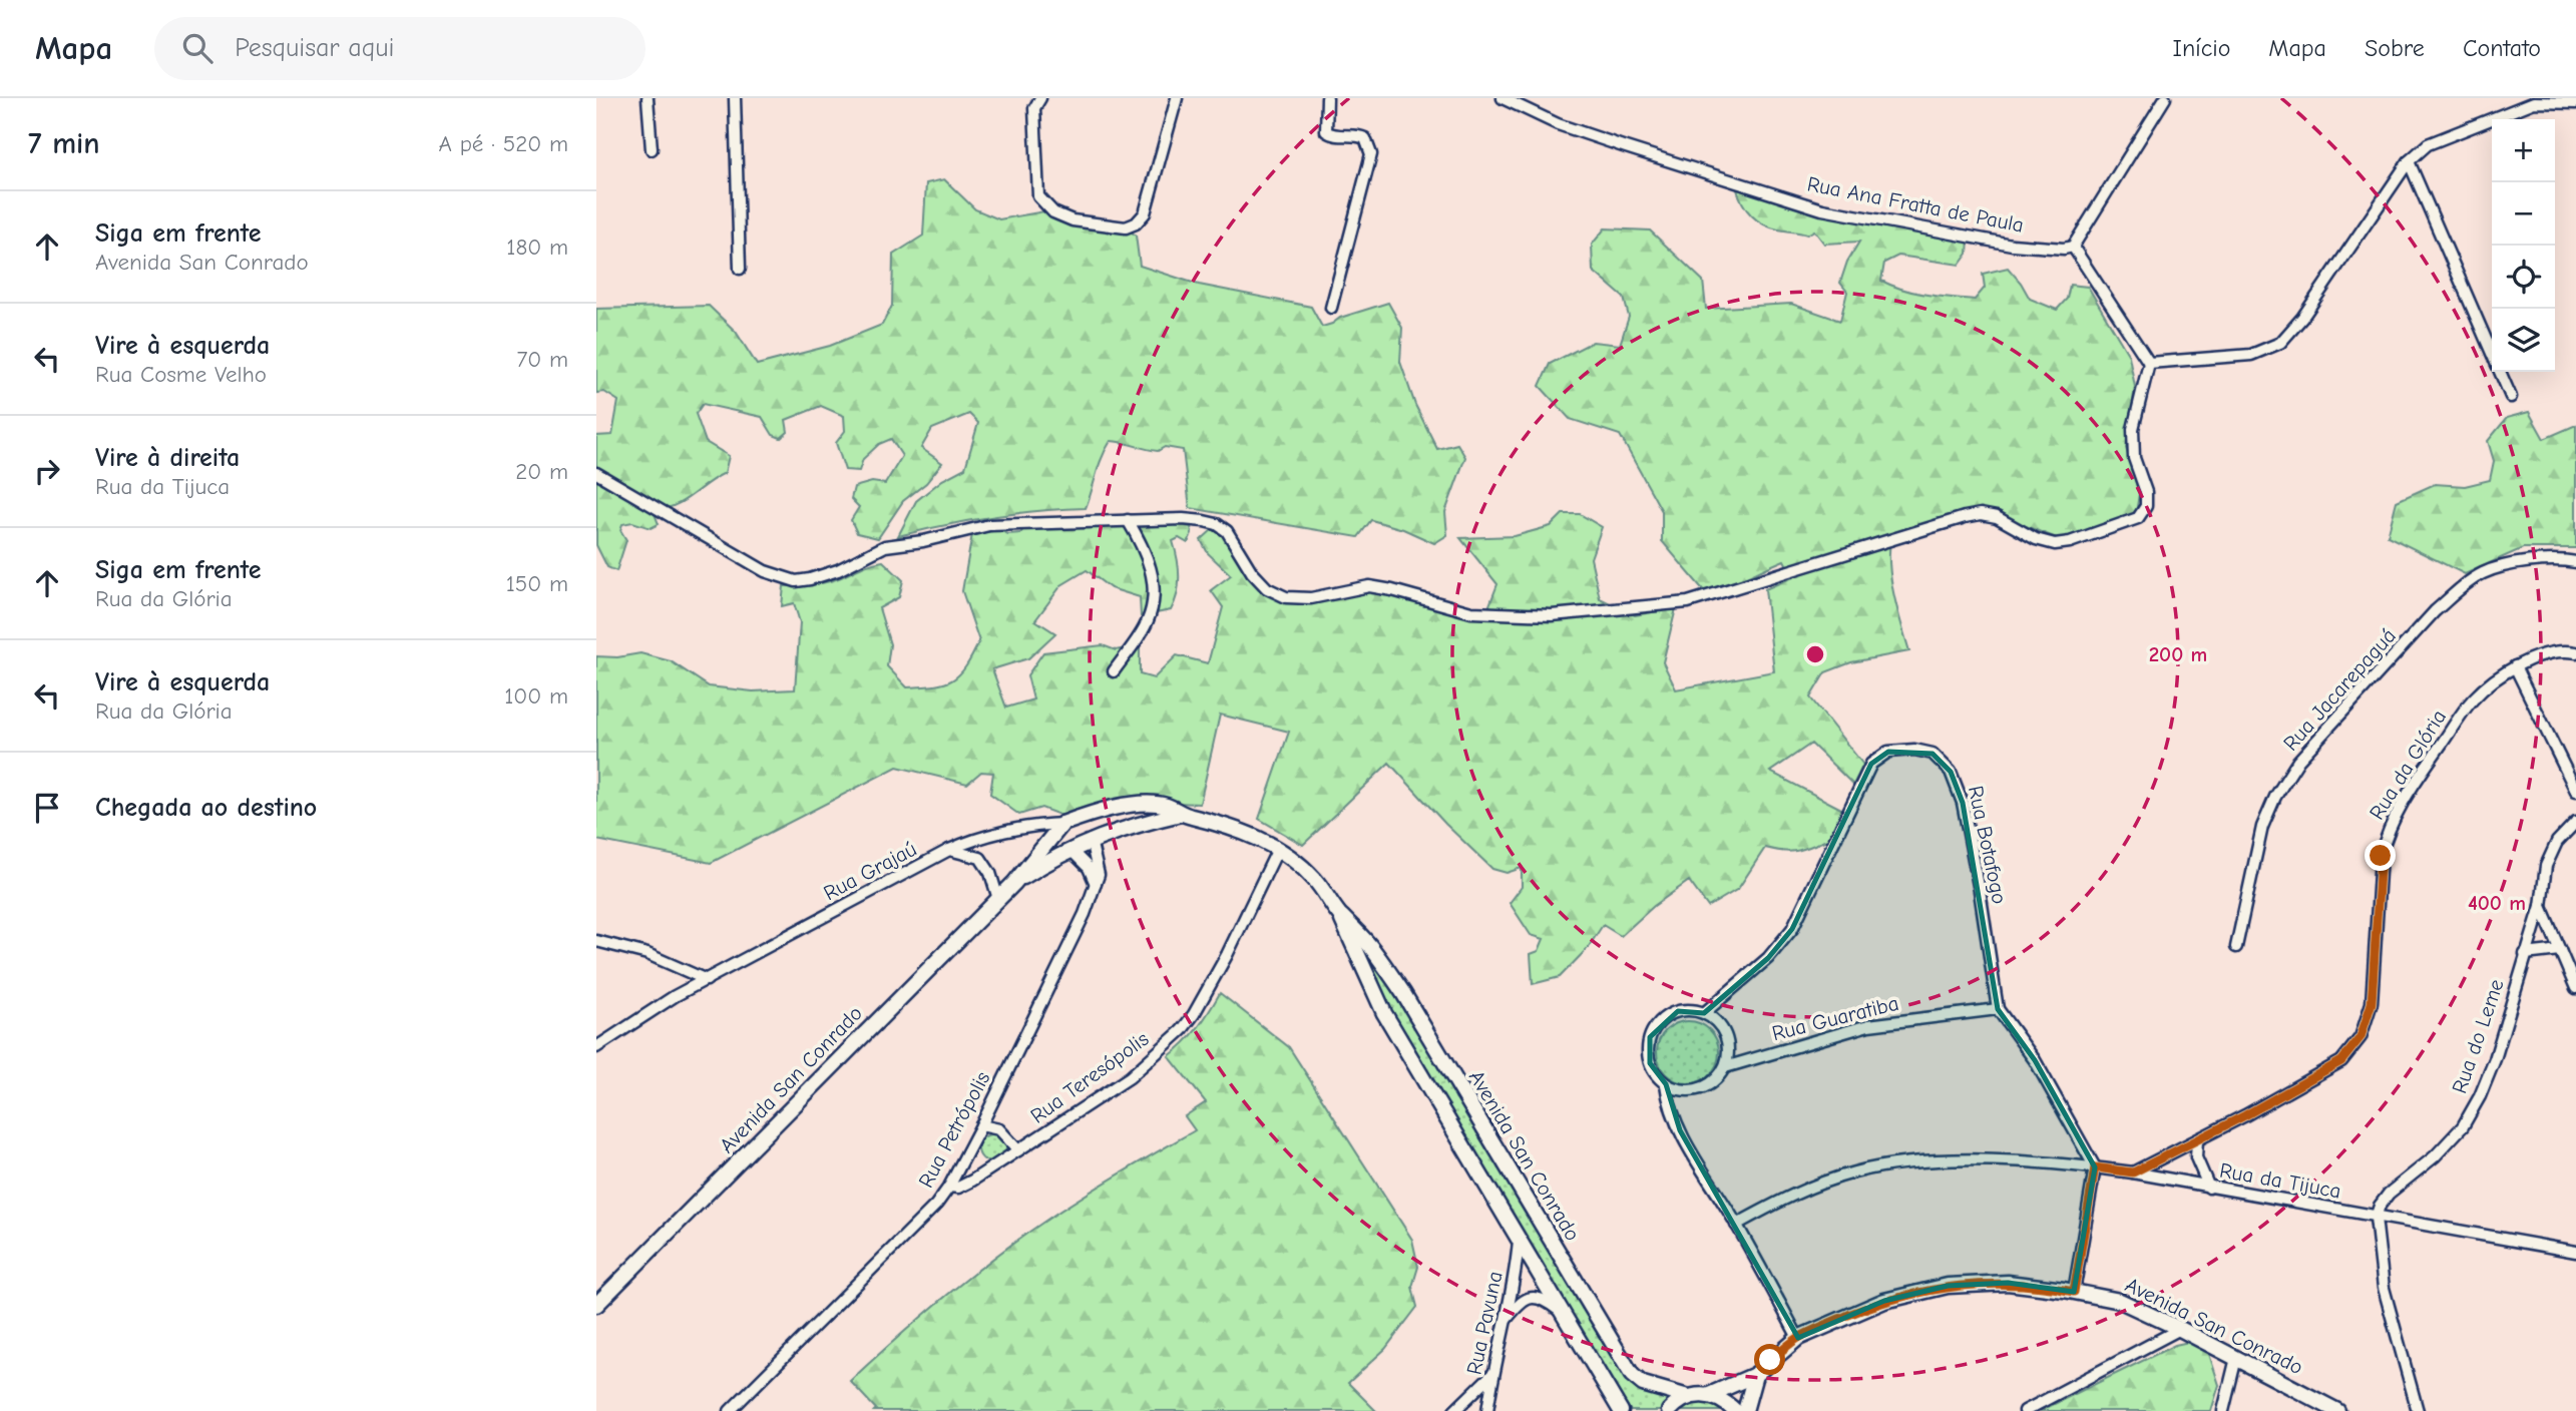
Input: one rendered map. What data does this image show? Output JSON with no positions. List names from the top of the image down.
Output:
{
  "streets": {
    "street": [
      "Rua Ana Fratta de Paula",
      "Rua Jacarepaguá",
      "Rua da Glória",
      "Rua Botafogo",
      "Rua Grajaú",
      "Rua Guaratiba",
      "Rua do Leme",
      "Rua Teresópolis",
      "Avenida San Conrado",
      "Rua Petrópolis",
      "Rua da Tijuca",
      "Rua Pavuna"
    ]
  },
  "crossings": [
    ["Rua da Glória", "Rua da Tijuca"],
    ["Rua Botafogo", "Rua Guaratiba"],
    ["Rua Botafogo", "Rua da Tijuca"],
    ["Rua Grajaú", "Avenida San Conrado"],
    ["Rua do Leme", "Rua da Tijuca"],
    ["Rua Teresópolis", "Avenida San Conrado"],
    ["Rua Teresópolis", "Rua Petrópolis"],
    ["Avenida San Conrado", "Rua Petrópolis"],
    ["Avenida San Conrado", "Rua Pavuna"]
  ],
  "page": {
    "header": "Mapa",
    "search": "Pesquisar aqui",
    "nav": [
      "Início",
      "Mapa",
      "Sobre",
      "Contato"
    ],
    "heading": ["7 min", "A pé · 520 m"],
    "map_buttons": ["+", "−"],
    "list": [
      ["Siga em frente", "Avenida San Conrado", "180 m"],
      ["Vire à esquerda", "Rua Cosme Velho", "70 m"],
      ["Vire à direita", "Rua da Tijuca", "20 m"],
      ["Siga em frente", "Rua da Glória", "150 m"],
      ["Vire à esquerda", "Rua da Glória", "100 m"],
      "Chegada ao destino"
    ]
  },
  "rings": ["200 m", "400 m"]
}
